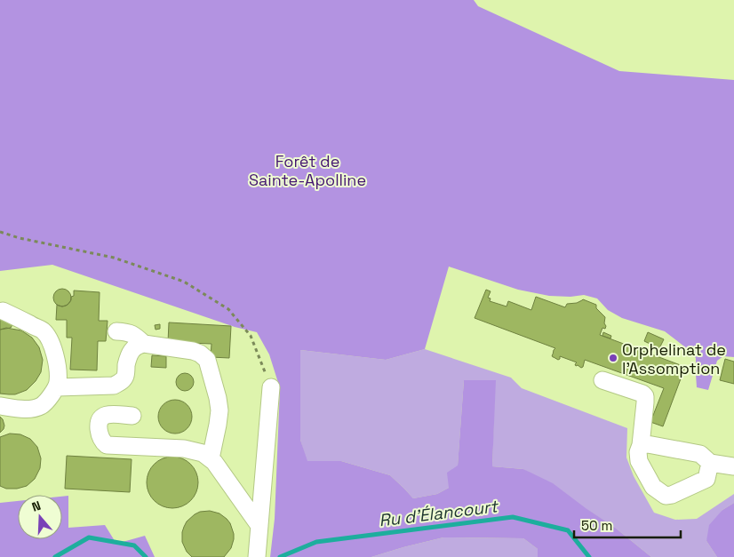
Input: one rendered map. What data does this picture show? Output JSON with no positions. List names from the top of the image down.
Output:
{
  "water": ["Ru d'Élancourt"],
  "parks": ["Forêt de Sainte-Apolline"],
  "places": ["Orphelinat de l'Assomption"],
  "scale_bar": "50 m",
  "north": "top"
}
